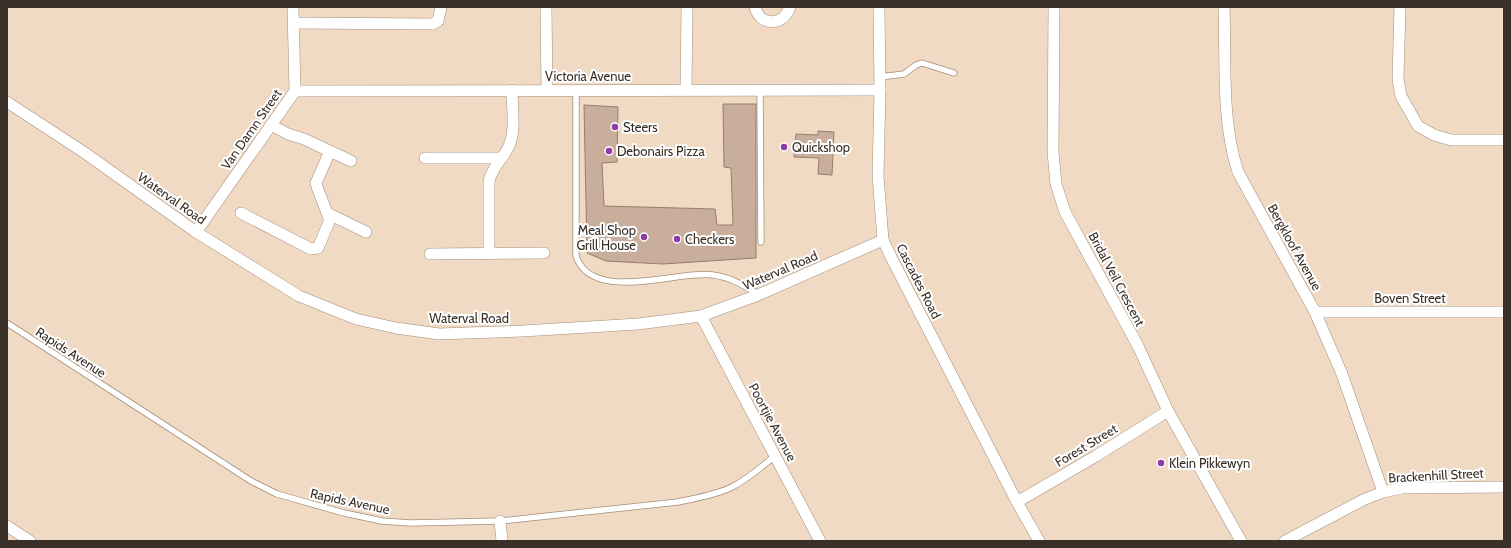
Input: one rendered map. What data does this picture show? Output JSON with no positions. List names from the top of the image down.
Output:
{
  "streets": {
    "street": [
      "Victoria Avenue",
      "Van Damn Street",
      "Waterval Road",
      "Bergkloof Avenue",
      "Bridal Veil Crescent",
      "Cascades Road",
      "Boven Street",
      "Poortjie Avenue",
      "Forest Street",
      "Brackenhill Street"
    ],
    "lane": ["Rapids Avenue"]
  },
  "crossings": [
    ["Victoria Avenue", "Van Damn Street"],
    ["Victoria Avenue", "Cascades Road"],
    ["Van Damn Street", "Waterval Road"],
    ["Waterval Road", "Cascades Road"],
    ["Waterval Road", "Poortjie Avenue"],
    ["Bergkloof Avenue", "Boven Street"],
    ["Bergkloof Avenue", "Brackenhill Street"],
    ["Bridal Veil Crescent", "Forest Street"],
    ["Cascades Road", "Forest Street"],
    ["Rapids Avenue", "Poortjie Avenue"]
  ],
  "places": [
    "Steers",
    "Quickshop",
    "Debonairs Pizza",
    "Meal Shop Grill House",
    "Checkers",
    "Klein Pikkewyn"
  ]
}
